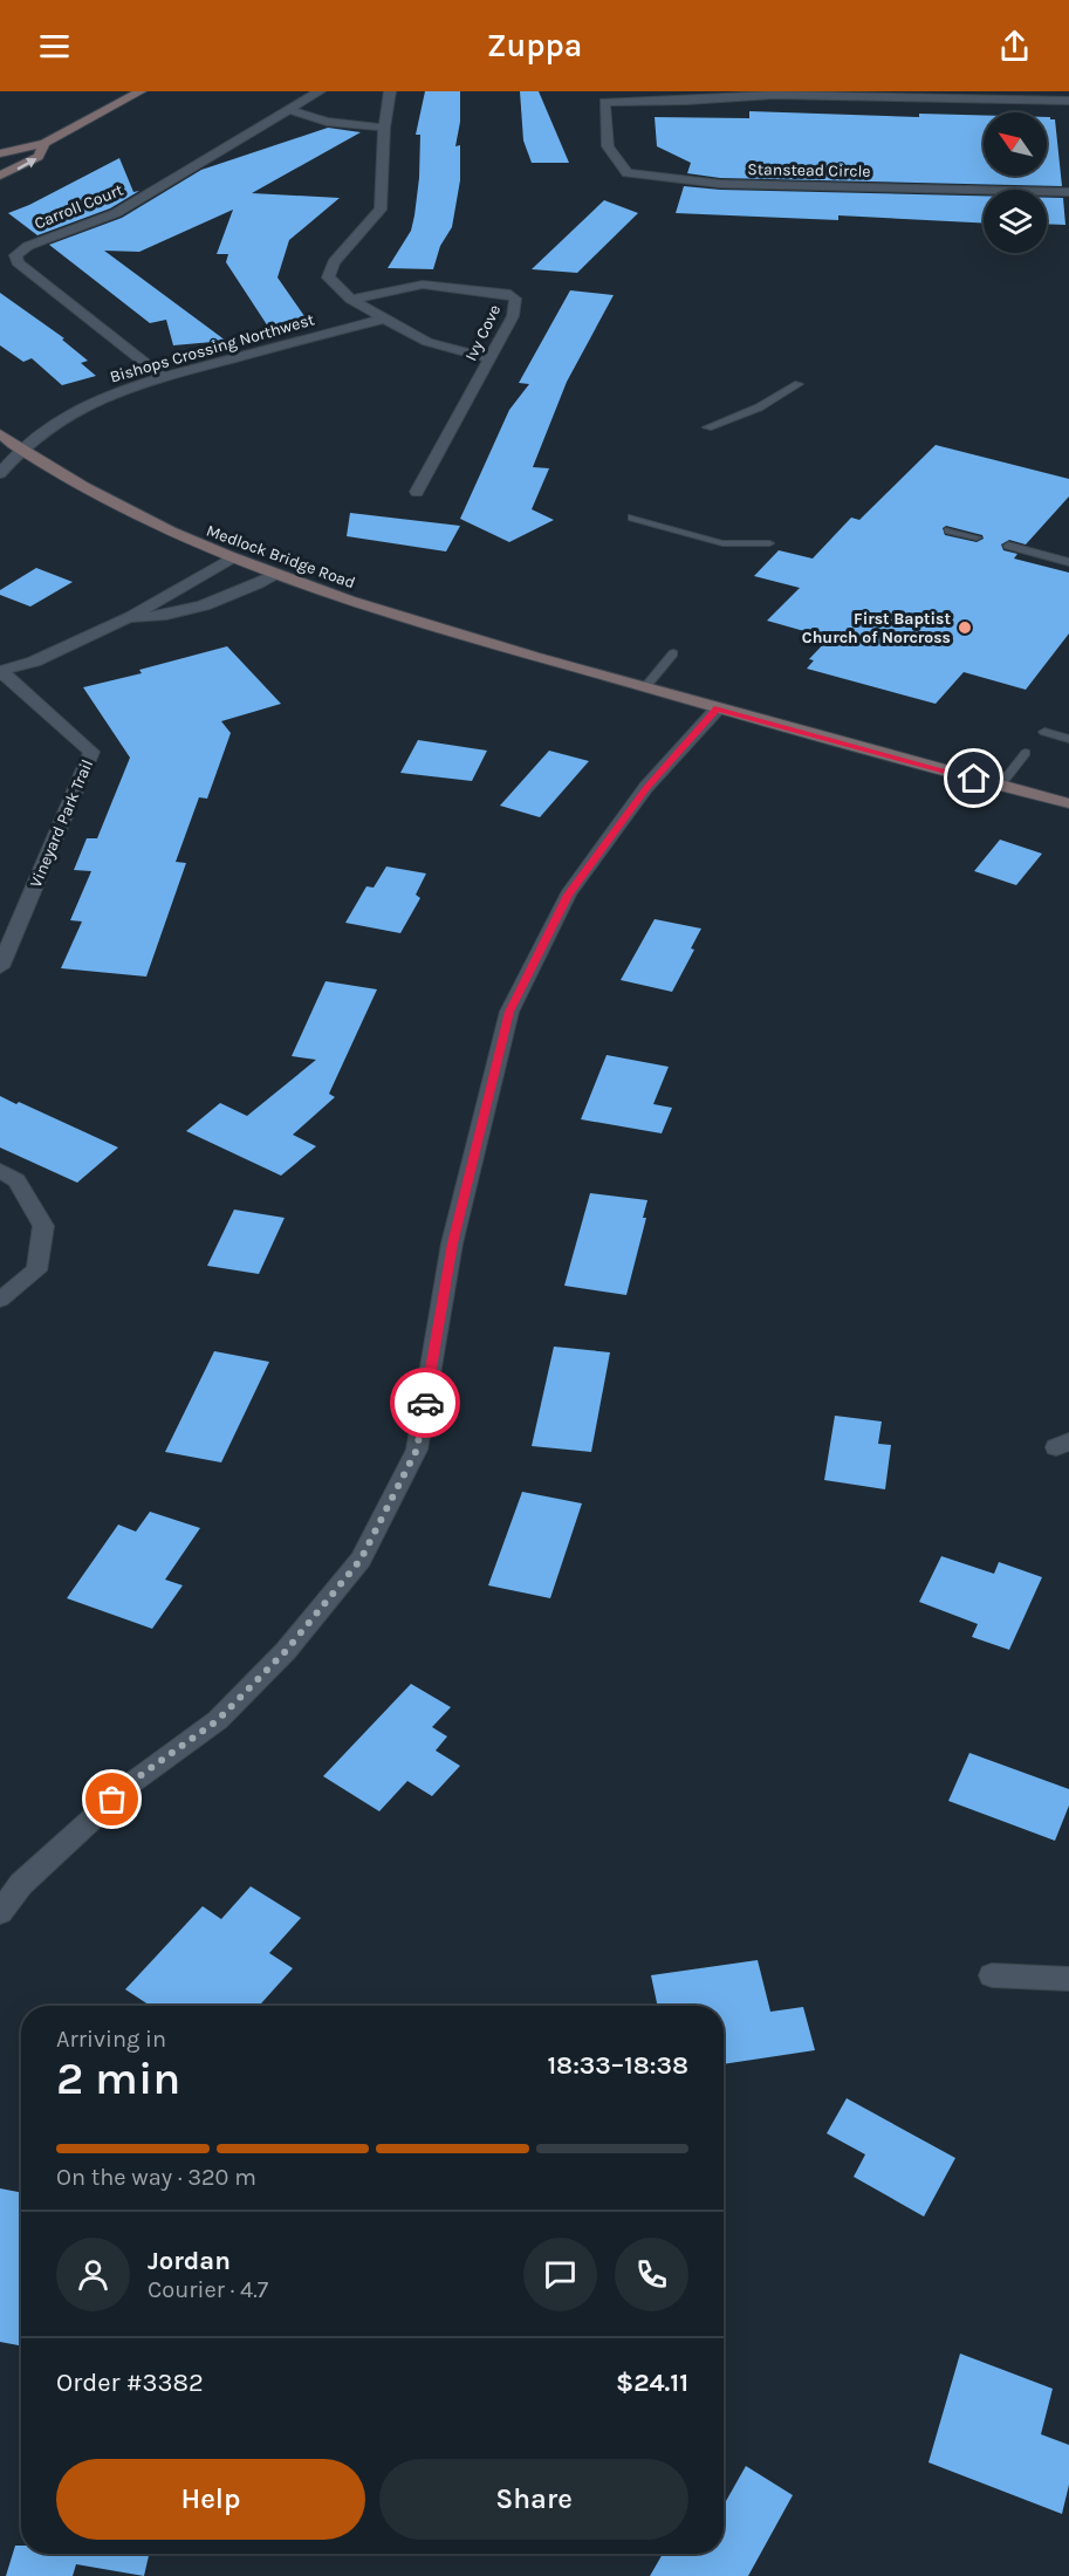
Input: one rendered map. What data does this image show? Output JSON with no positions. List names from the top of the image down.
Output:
{
  "streets": {
    "street": [
      "Stanstead Circle",
      "Carroll Court",
      "Ivy Cove",
      "Bishops Crossing Northwest",
      "Medlock Bridge Road",
      "Vineyard Park Trail"
    ]
  },
  "crossings": [
    ["Carroll Court", "Bishops Crossing Northwest"],
    ["Bishops Crossing Northwest", "Medlock Bridge Road"],
    ["Medlock Bridge Road", "Vineyard Park Trail"]
  ],
  "places": ["First Baptist Church of Norcross"],
  "north": "top left",
  "page": {
    "header": "Zuppa",
    "heading": ["2 min", "Arriving in", "18:33–18:38"],
    "panel": [
      "Jordan",
      "Courier · 4.7",
      "Order #3382",
      "$24.11"
    ],
    "bar": "On the way · 320 m",
    "buttons": ["Help", "Share"]
  }
}
